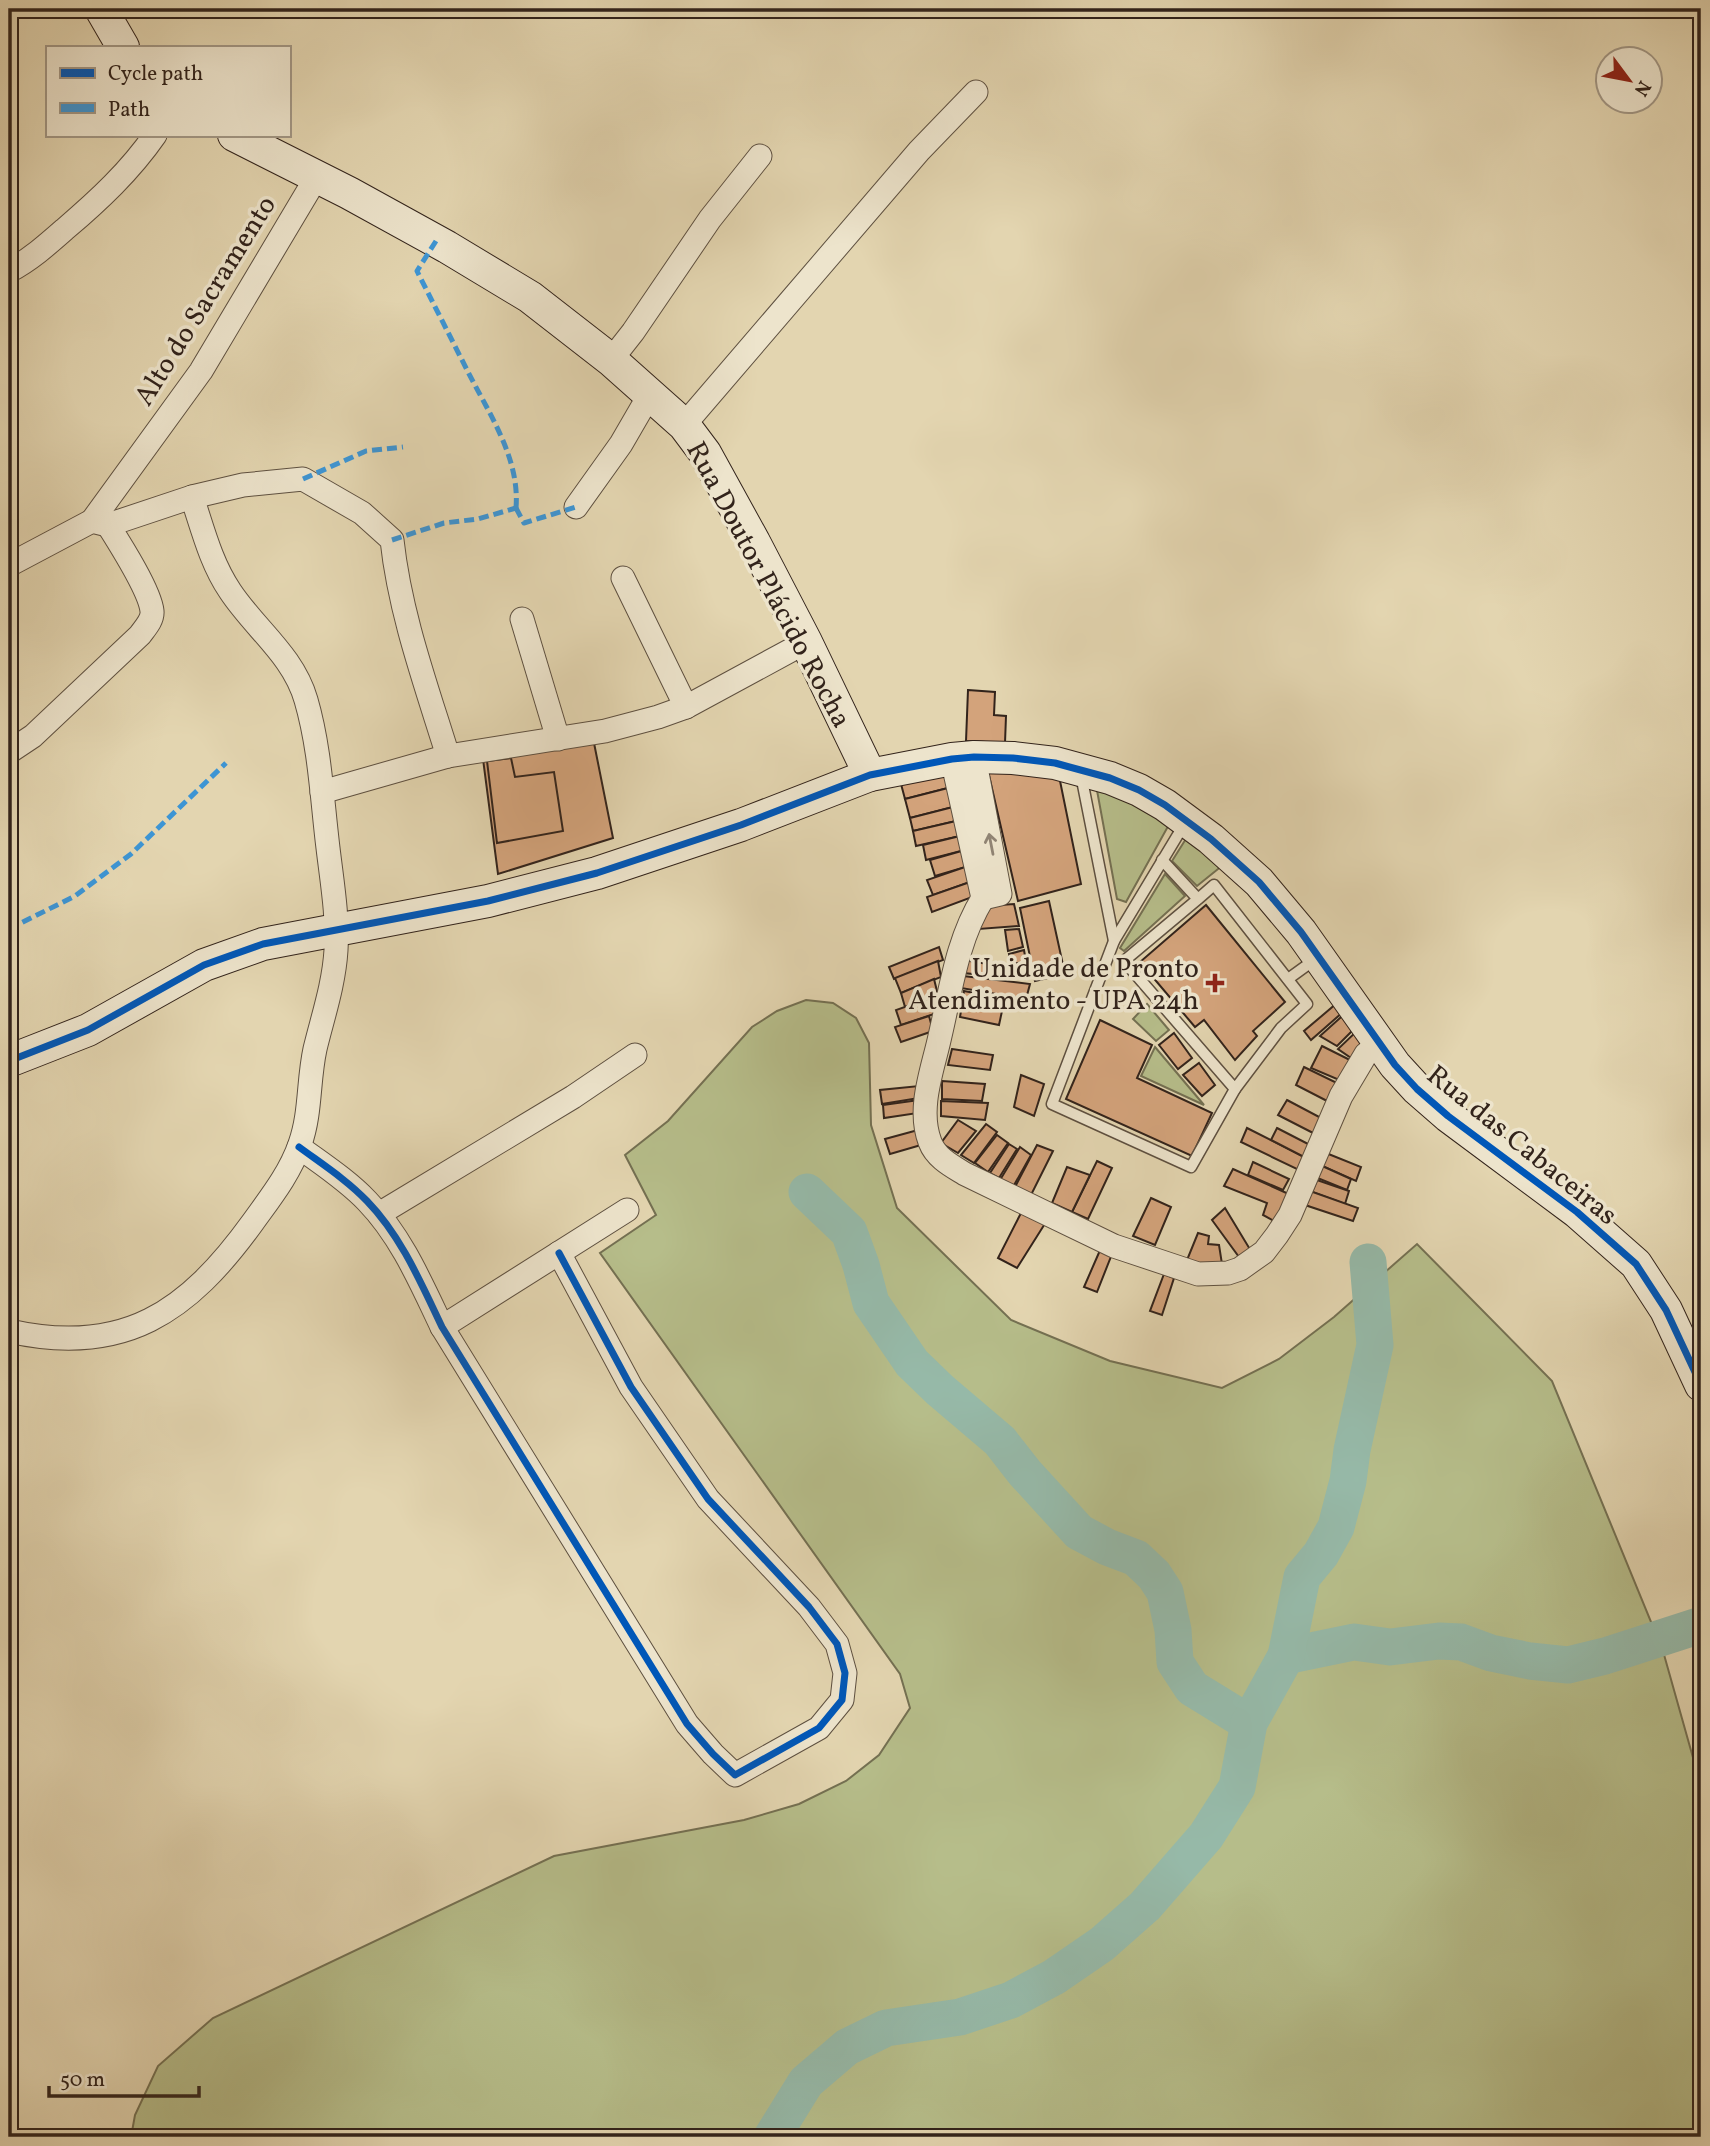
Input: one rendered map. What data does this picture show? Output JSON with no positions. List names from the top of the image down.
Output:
{
  "streets": {
    "street": ["Alto do Sacramento", "Rua Doutor Plácido Rocha", "Rua das Cabaceiras"]
  },
  "crossings": [
    ["Alto do Sacramento", "Rua Doutor Plácido Rocha"],
    ["Rua Doutor Plácido Rocha", "Rua das Cabaceiras"]
  ],
  "places": {
    "health": ["Unidade de Pronto Atendimento - UPA 24h"]
  },
  "legend": ["Cycle path", "Path"],
  "scale_bar": "50 m",
  "north": "bottom right"
}
